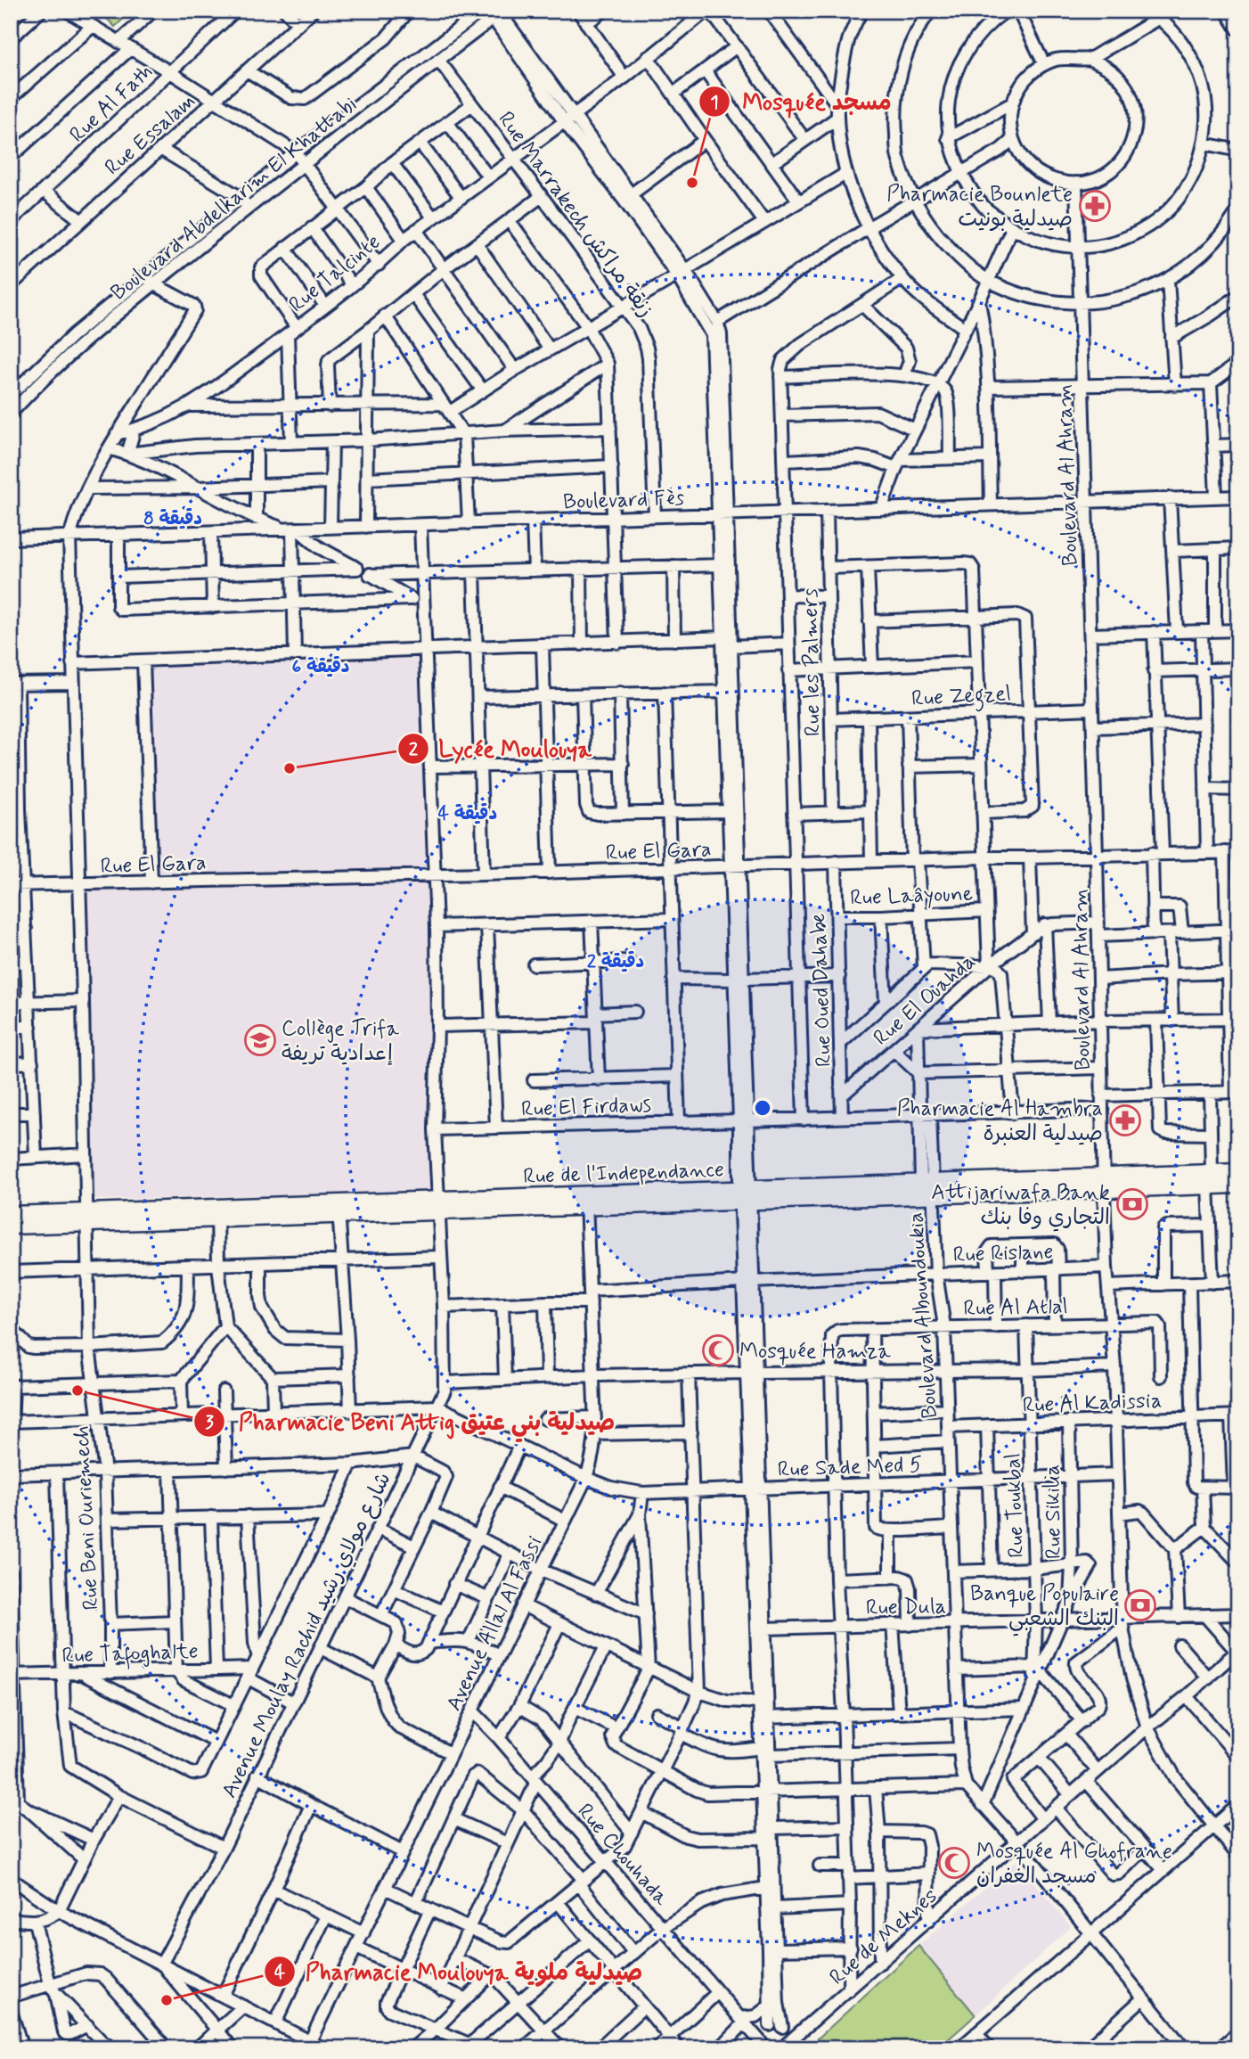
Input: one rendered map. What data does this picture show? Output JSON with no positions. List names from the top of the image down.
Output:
{
  "streets": {
    "main road": ["Rue de l'Independance"],
    "street": [
      "Rue Al Fath",
      "Rue Essalam",
      "Boulevard Abdelkarim El Khattabi",
      "Rue Marrakech زنقة مراكش",
      "Rue Talcinte",
      "Boulevard Al Ahram",
      "Boulevard Fès",
      "Rue les Palmers",
      "Rue Zegzel",
      "Rue El Gara",
      "Rue Laâyoune",
      "Rue Oued Dahabe",
      "Rue El Ouahda",
      "Rue El Firdaws",
      "Rue Rislane",
      "Rue Al Atlal",
      "Boulevard Alboundoukia",
      "Rue Al Kadissia",
      "Rue Sade Med 5",
      "Rue Toukbal",
      "Rue Sikilia",
      "Rue Beni Ouriemech",
      "Rue Dula",
      "Avenue Allal Al Fassi",
      "Avenue Moulay Rachid شارع مولاي رشيد",
      "Rue Tafoghalte",
      "Rue Chouhada",
      "Rue de Meknes"
    ]
  },
  "crossings": [
    ["Boulevard Abdelkarim El Khattabi", "Rue Marrakech زنقة مراكش"],
    ["Rue Marrakech زنقة مراكش", "Rue Talcinte"],
    ["Rue Marrakech زنقة مراكش", "Boulevard Fès"],
    ["Boulevard Al Ahram", "Boulevard Fès"],
    ["Boulevard Al Ahram", "Rue Zegzel"],
    ["Boulevard Al Ahram", "Rue El Gara"],
    ["Boulevard Al Ahram", "Rue El Firdaws"],
    ["Boulevard Al Ahram", "Rue de l'Independance"],
    ["Boulevard Al Ahram", "Rue Rislane"],
    ["Boulevard Al Ahram", "Rue Al Atlal"],
    ["Boulevard Al Ahram", "Rue Al Kadissia"],
    ["Boulevard Al Ahram", "Rue Sade Med 5"],
    ["Boulevard Al Ahram", "Rue Dula"],
    ["Boulevard Al Ahram", "Rue de Meknes"],
    ["Boulevard Fès", "Rue les Palmers"],
    ["Boulevard Fès", "Rue Beni Ouriemech"],
    ["Boulevard Fès", "Avenue Moulay Rachid شارع مولاي رشيد"],
    ["Rue les Palmers", "Rue Zegzel"],
    ["Rue El Gara", "Rue Oued Dahabe"],
    ["Rue El Gara", "Rue Beni Ouriemech"],
    ["Rue El Gara", "Avenue Moulay Rachid شارع مولاي رشيد"],
    ["Rue Laâyoune", "Rue Oued Dahabe"],
    ["Rue Oued Dahabe", "Rue El Ouahda"],
    ["Rue Oued Dahabe", "Rue El Firdaws"],
    ["Rue El Ouahda", "Boulevard Alboundoukia"],
    ["Rue El Firdaws", "Boulevard Alboundoukia"],
    ["Rue El Firdaws", "Avenue Moulay Rachid شارع مولاي رشيد"],
    ["Rue de l'Independance", "Boulevard Alboundoukia"],
    ["Rue de l'Independance", "Rue Beni Ouriemech"],
    ["Rue de l'Independance", "Avenue Allal Al Fassi"],
    ["Rue de l'Independance", "Avenue Moulay Rachid شارع مولاي رشيد"],
    ["Rue Rislane", "Boulevard Alboundoukia"],
    ["Rue Rislane", "Avenue Allal Al Fassi"],
    ["Rue Al Atlal", "Boulevard Alboundoukia"],
    ["Rue Al Atlal", "Rue Toukbal"],
    ["Boulevard Alboundoukia", "Rue Al Kadissia"],
    ["Boulevard Alboundoukia", "Rue Sade Med 5"],
    ["Boulevard Alboundoukia", "Rue Dula"],
    ["Rue Al Kadissia", "Rue Toukbal"],
    ["Rue Al Kadissia", "Rue Sikilia"],
    ["Rue Sade Med 5", "Rue Toukbal"],
    ["Rue Sade Med 5", "Rue Sikilia"],
    ["Rue Sade Med 5", "Avenue Allal Al Fassi"],
    ["Rue Sade Med 5", "Avenue Moulay Rachid شارع مولاي رشيد"],
    ["Rue Toukbal", "Rue Dula"],
    ["Rue Beni Ouriemech", "Rue Tafoghalte"],
    ["Avenue Allal Al Fassi", "Rue Chouhada"]
  ],
  "places": {
    "other": [
      "Mosquée مسجد",
      "Lycée Moulouya",
      "Pharmacie Beni Attig صيدلية بني عتيق",
      "Pharmacie Moulouya صيدلية ملوية"
    ],
    "pharmacy": ["Pharmacie Bounlete صيدلية بونيت", "Pharmacie Al Hambra صيدلية العنبرة"],
    "school or university": ["Collège Trifa إعدادية تريفة"],
    "bank": ["Attijariwafa Bank التجاري وفا بنك", "Banque Populaire البنك الشعبي"],
    "mosque": ["Mosquée Hamza", "Mosquée Al Ghofrane مسجد الغفران"]
  },
  "rings": [
    "8 دقيقة",
    "6 دقيقة",
    "4 دقيقة",
    "2 دقيقة"
  ]
}
